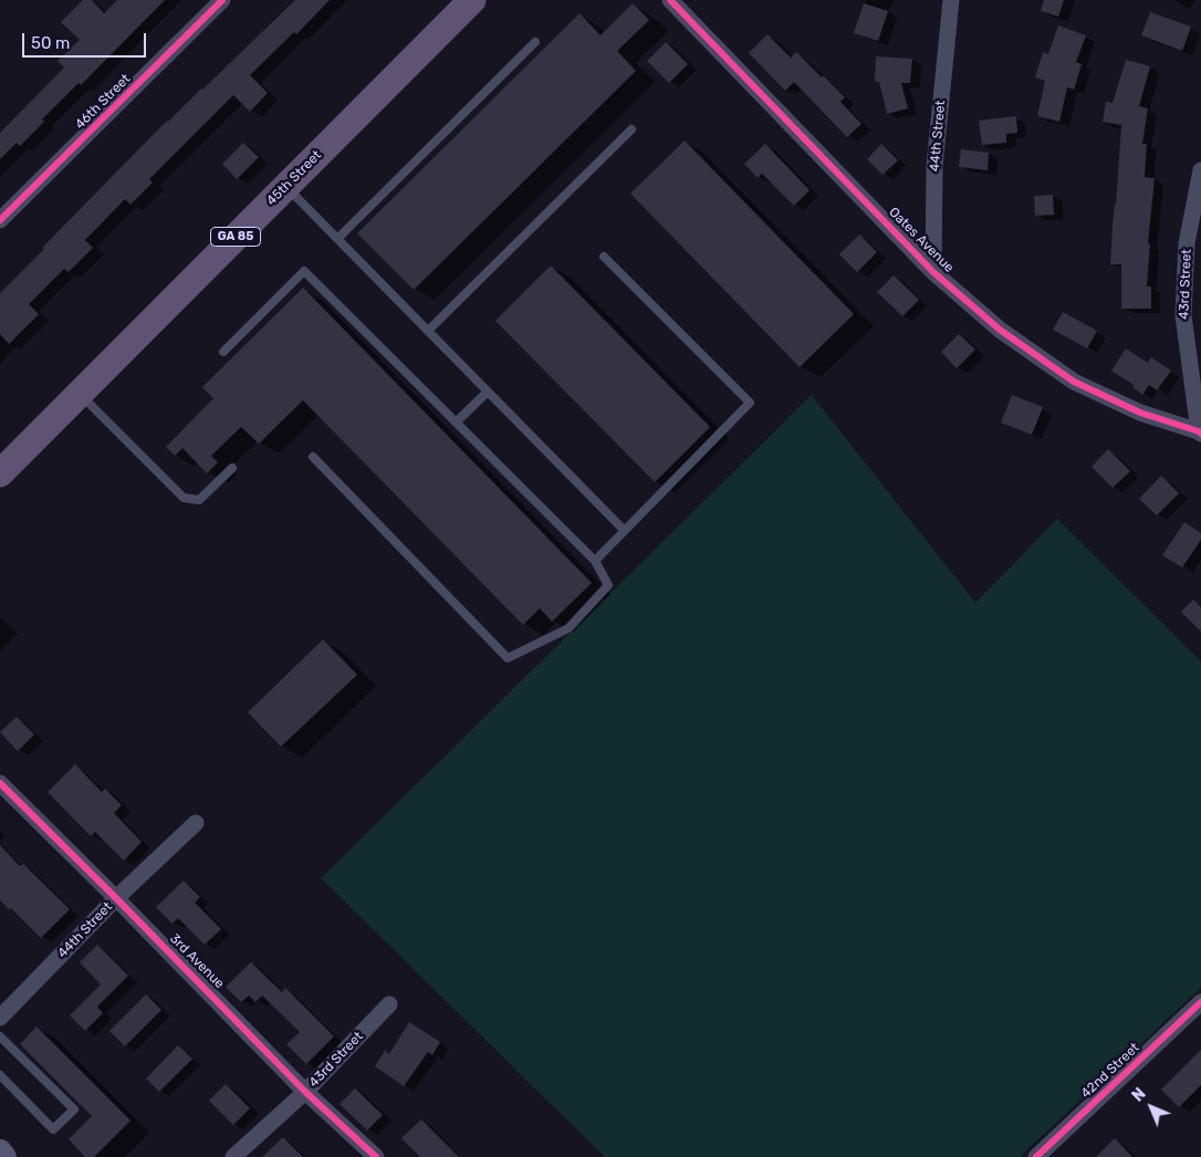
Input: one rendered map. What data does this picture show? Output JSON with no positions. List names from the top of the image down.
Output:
{
  "streets": {
    "main road": ["45th Street", "GA 85"],
    "street": [
      "46th Street",
      "44th Street",
      "Oates Avenue",
      "43rd Street",
      "3rd Avenue",
      "42nd Street"
    ]
  },
  "crossings": [
    ["44th Street", "Oates Avenue"],
    ["44th Street", "3rd Avenue"],
    ["Oates Avenue", "43rd Street"],
    ["43rd Street", "3rd Avenue"]
  ],
  "scale_bar": "50 m",
  "north": "top left"
}
